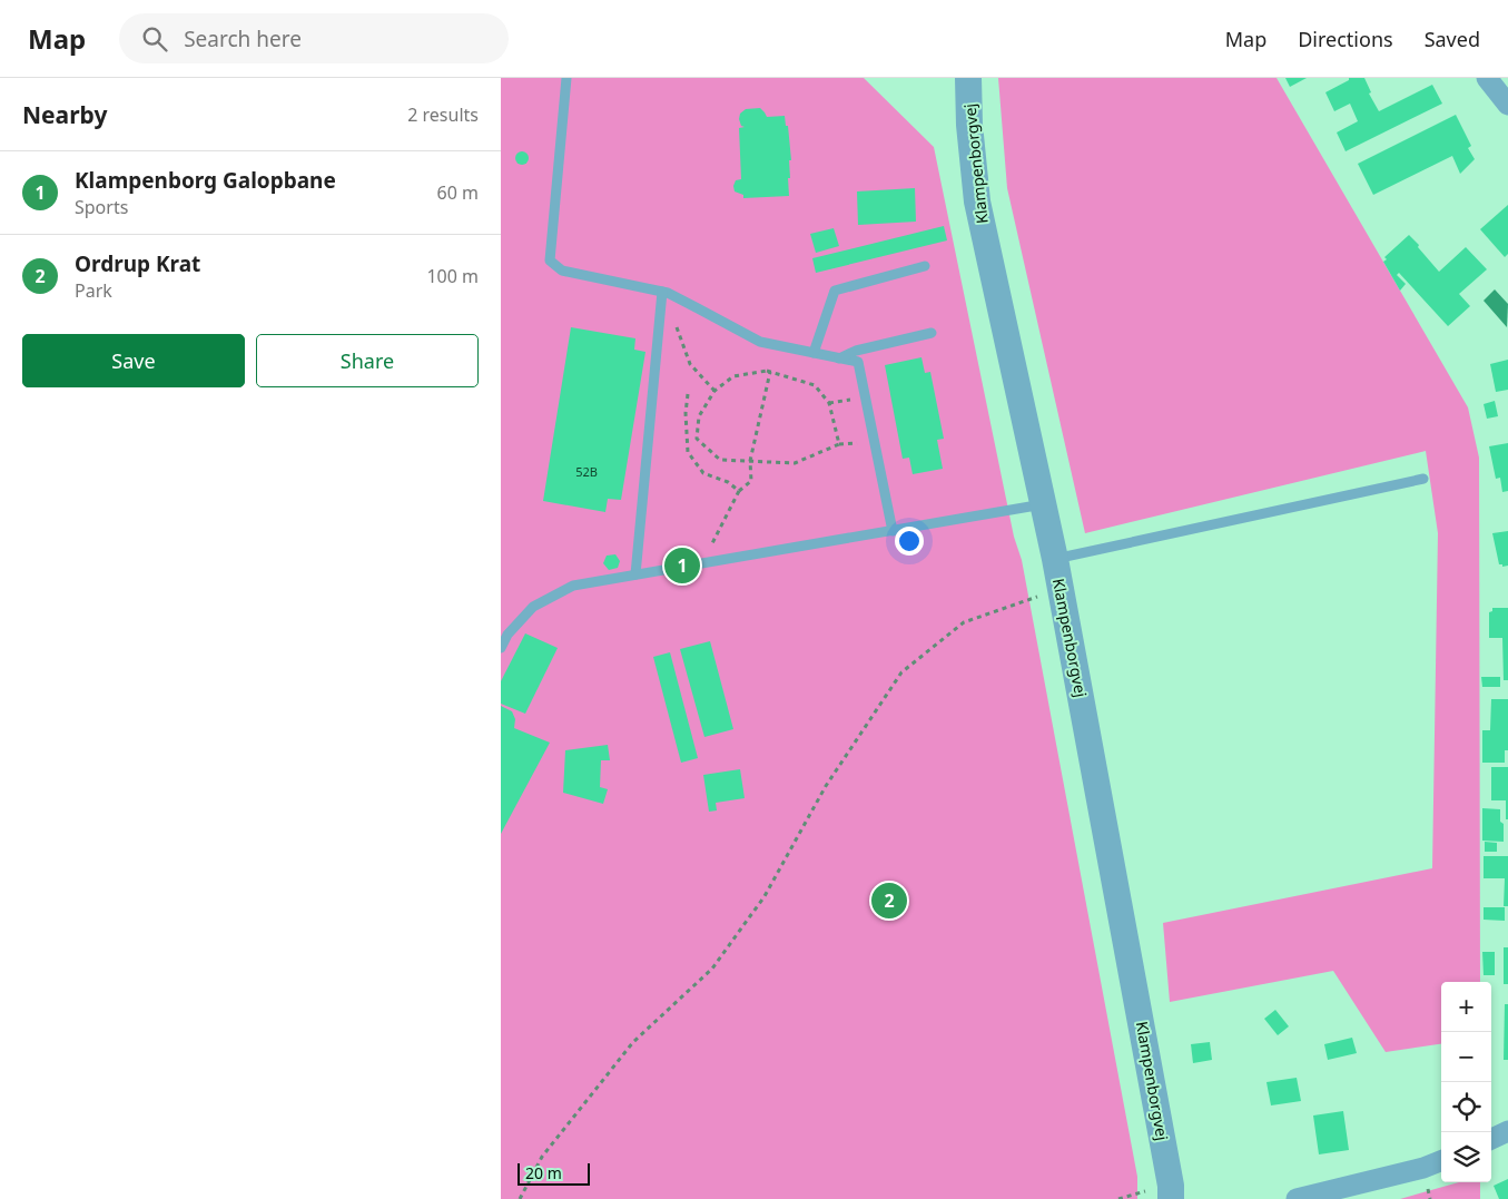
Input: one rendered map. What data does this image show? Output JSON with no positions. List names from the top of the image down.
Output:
{
  "streets": {
    "street": ["Klampenborgvej"]
  },
  "house_numbers": ["52B"],
  "scale_bar": "20 m",
  "page": {
    "header": "Map",
    "search": "Search here",
    "nav": ["Map", "Directions", "Saved"],
    "heading": ["Nearby", "2 results"],
    "list": [
      {
        "mark": "1",
        "name": "Klampenborg Galopbane",
        "note": "Sports",
        "value": "60 m"
      },
      {
        "mark": "2",
        "name": "Ordrup Krat",
        "note": "Park",
        "value": "100 m"
      }
    ],
    "buttons": ["Save", "Share"],
    "pins": ["1", "2"],
    "map_buttons": ["+", "−"],
    "scale": "20 m"
  }
}
